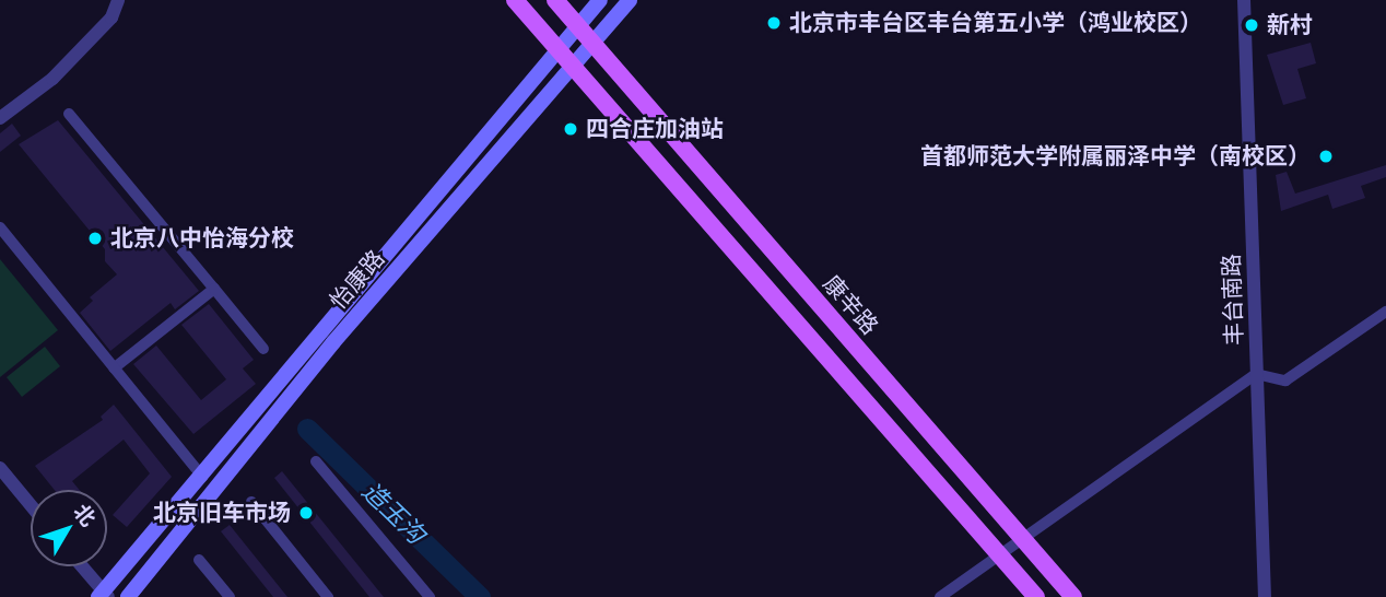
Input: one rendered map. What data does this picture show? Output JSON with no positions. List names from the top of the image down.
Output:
{
  "streets": {
    "main road": ["怡康路", "康辛路"],
    "street": ["丰台南路"]
  },
  "crossings": [
    ["怡康路", "康辛路"]
  ],
  "water": ["造玉沟"],
  "places": [
    "北京市丰台区丰台第五小学（鸿业校区）",
    "新村",
    "四合庄加油站",
    "首都师范大学附属丽泽中学（南校区）",
    "北京八中怡海分校",
    "北京旧车市场"
  ],
  "north": "top right"
}
